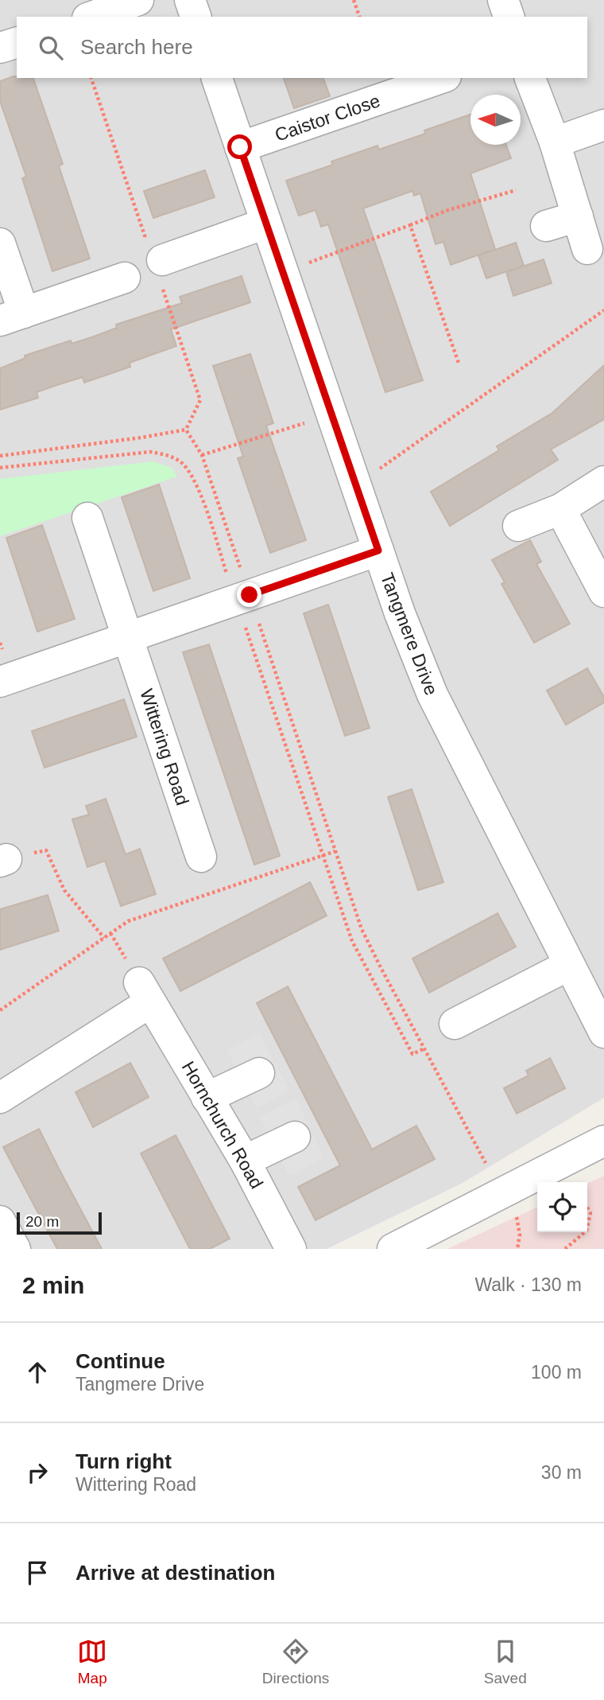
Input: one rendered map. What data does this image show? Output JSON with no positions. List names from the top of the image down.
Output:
{
  "streets": {
    "street": [
      "Caistor Close",
      "Tangmere Drive",
      "Wittering Road",
      "Hornchurch Road"
    ]
  },
  "crossings": [
    ["Caistor Close", "Tangmere Drive"]
  ],
  "scale_bar": "20 m",
  "north": "left",
  "page": {
    "search": "Search here",
    "scale": "20 m",
    "heading": ["2 min", "Walk · 130 m"],
    "list": [
      ["Continue", "Tangmere Drive", "100 m"],
      ["Turn right", "Wittering Road", "30 m"],
      "Arrive at destination"
    ],
    "nav": ["Map", "Directions", "Saved"]
  }
}
